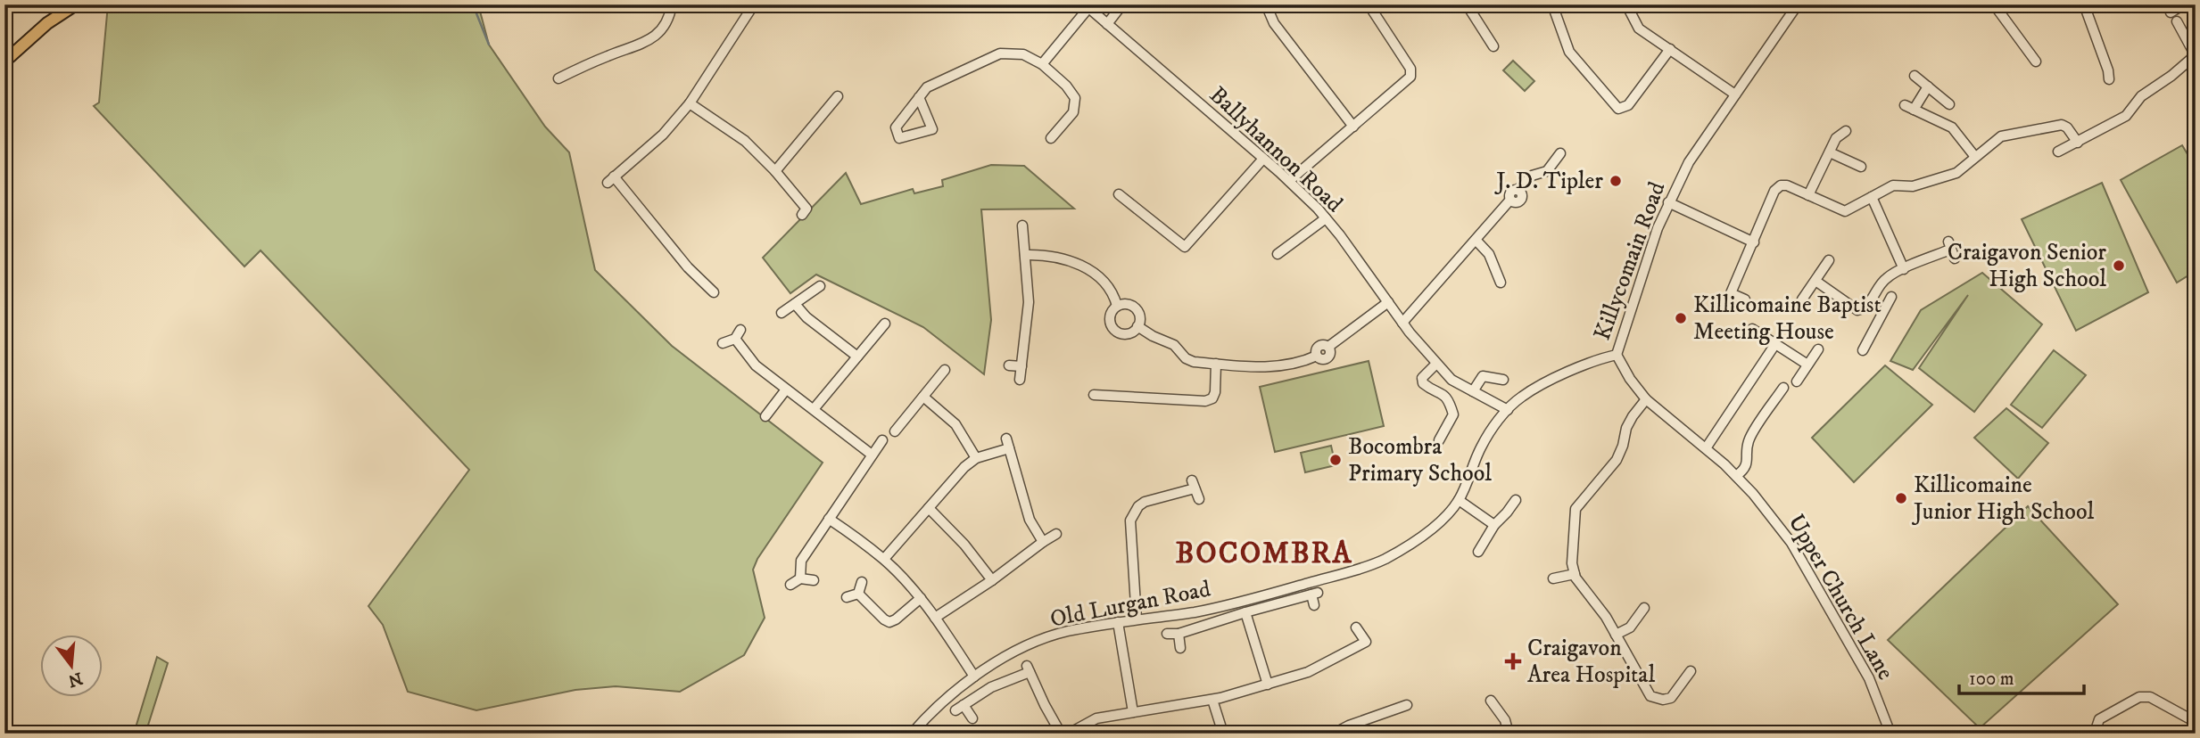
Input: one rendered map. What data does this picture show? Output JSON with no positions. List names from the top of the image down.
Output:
{
  "streets": {
    "street": [
      "Ballyhannon Road",
      "Killycomain Road",
      "Upper Church Lane",
      "Old Lurgan Road"
    ]
  },
  "crossings": [
    ["Ballyhannon Road", "Killycomain Road"],
    ["Killycomain Road", "Upper Church Lane"],
    ["Killycomain Road", "Old Lurgan Road"]
  ],
  "districts": ["BOCOMBRA"],
  "places": {
    "other": [
      "J. D. Tipler",
      "Craigavon Senior High School",
      "Killicomaine Baptist Meeting House",
      "Bocombra Primary School",
      "Killicomaine Junior High School"
    ],
    "health": ["Craigavon Area Hospital"]
  },
  "scale_bar": "100 m",
  "north": "bottom"
}
